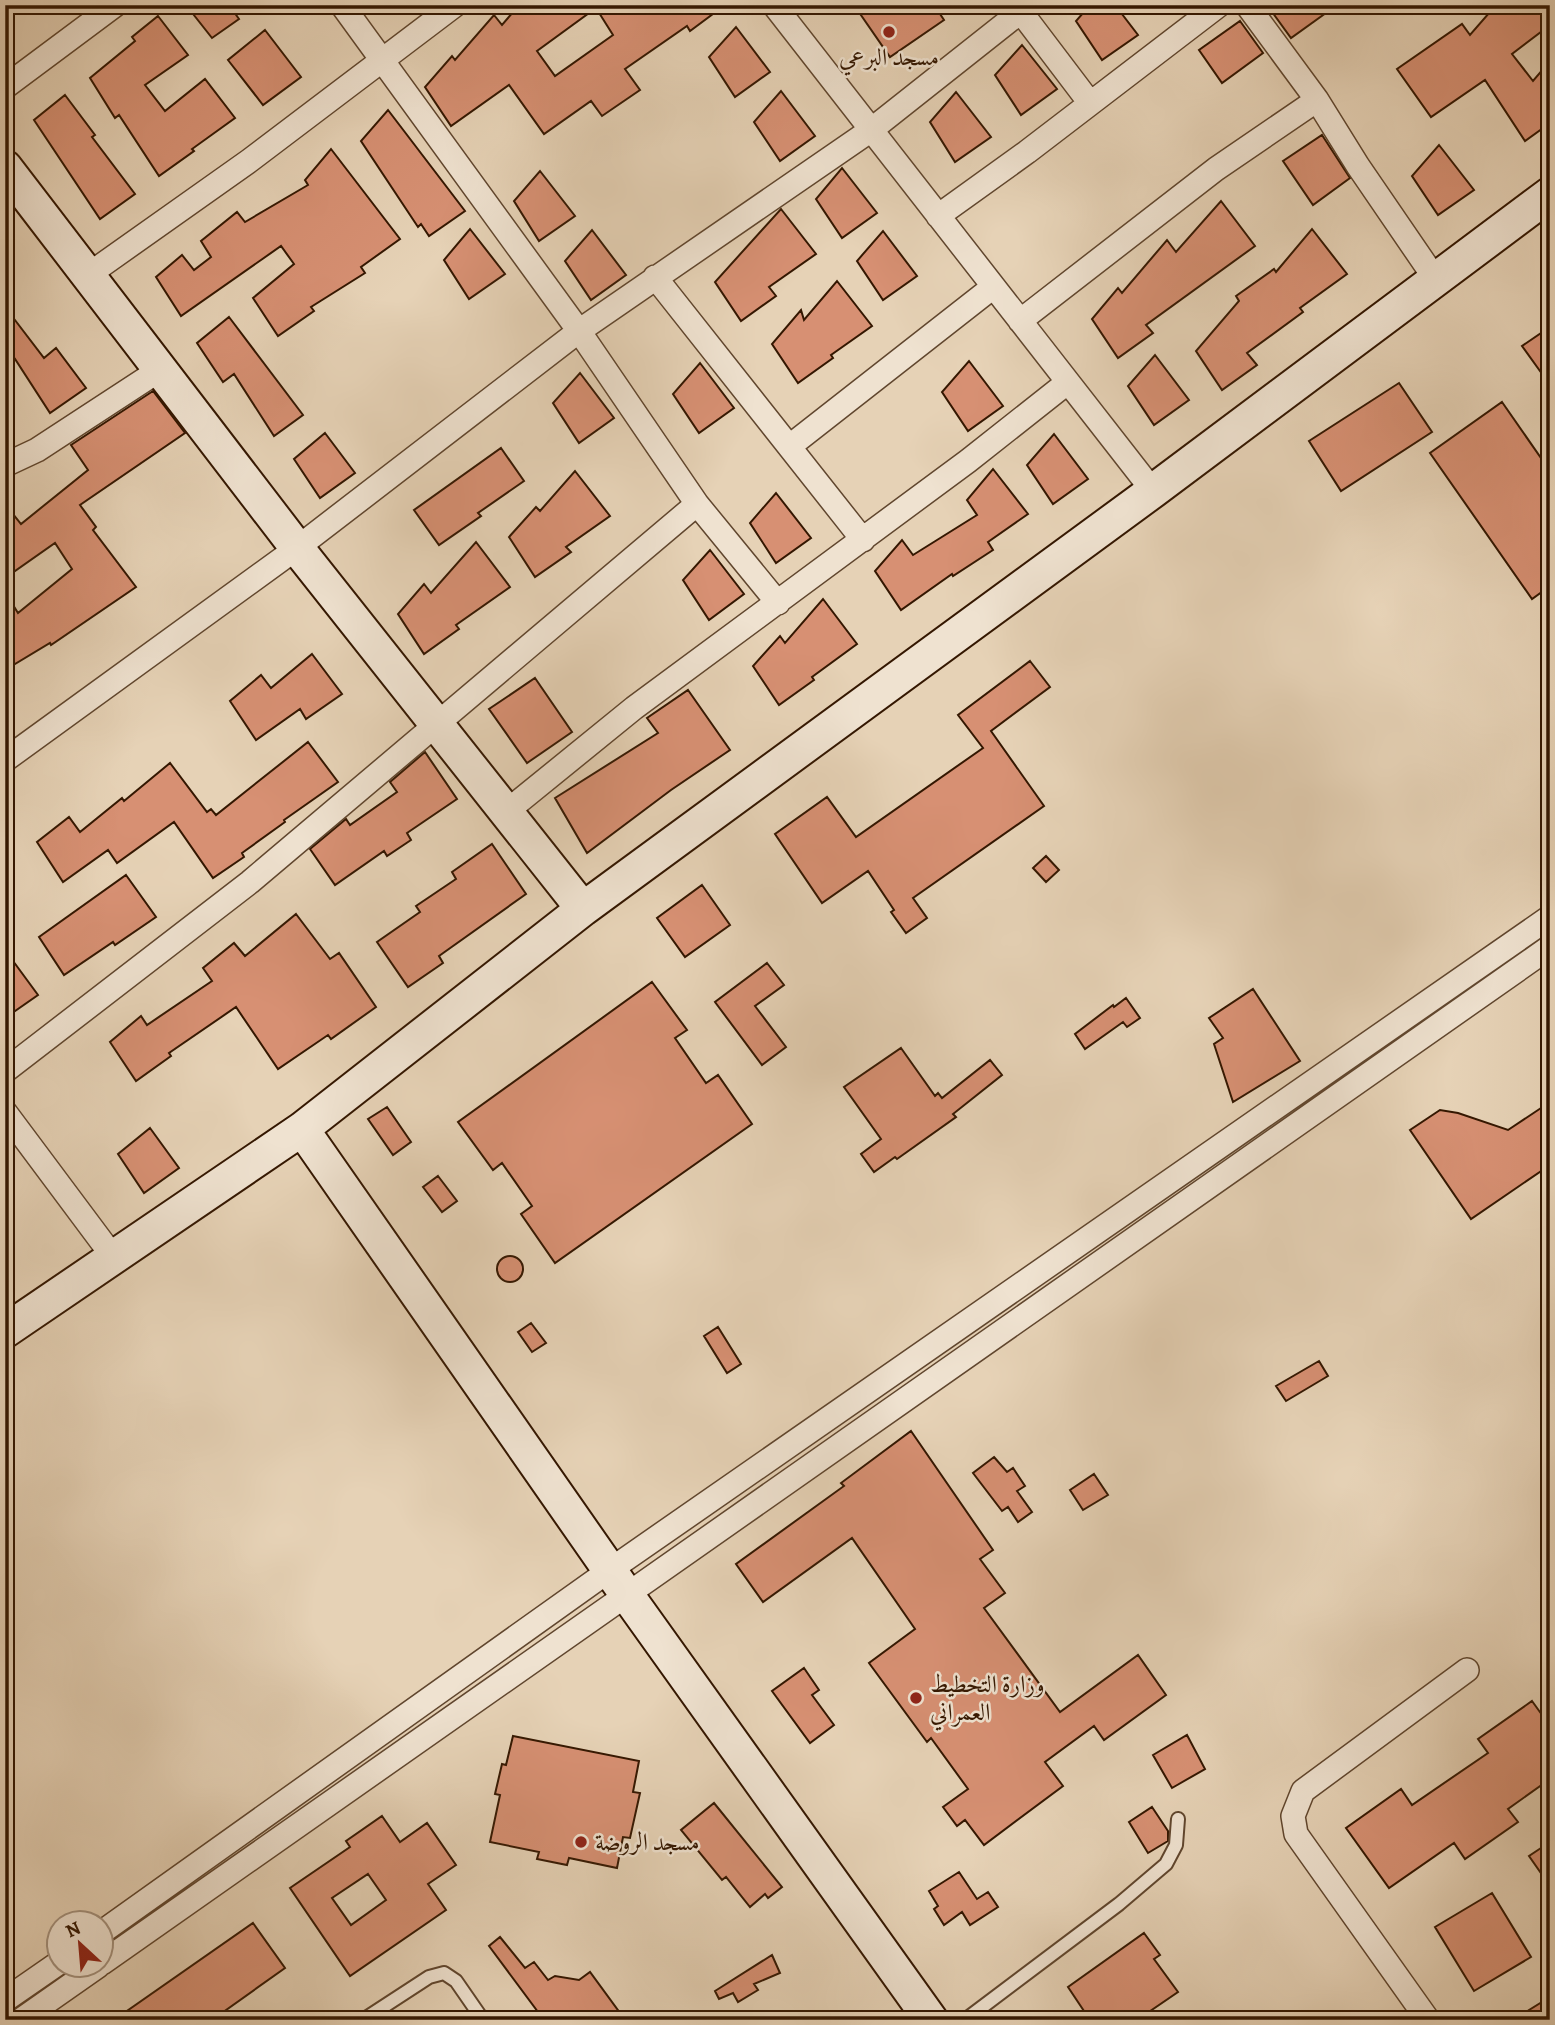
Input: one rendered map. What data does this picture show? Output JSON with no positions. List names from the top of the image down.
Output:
{
  "places": ["مسجد البرعي", "وزارة التخطيط العمراني", "مسجد الروضة"],
  "north": "top left"
}
